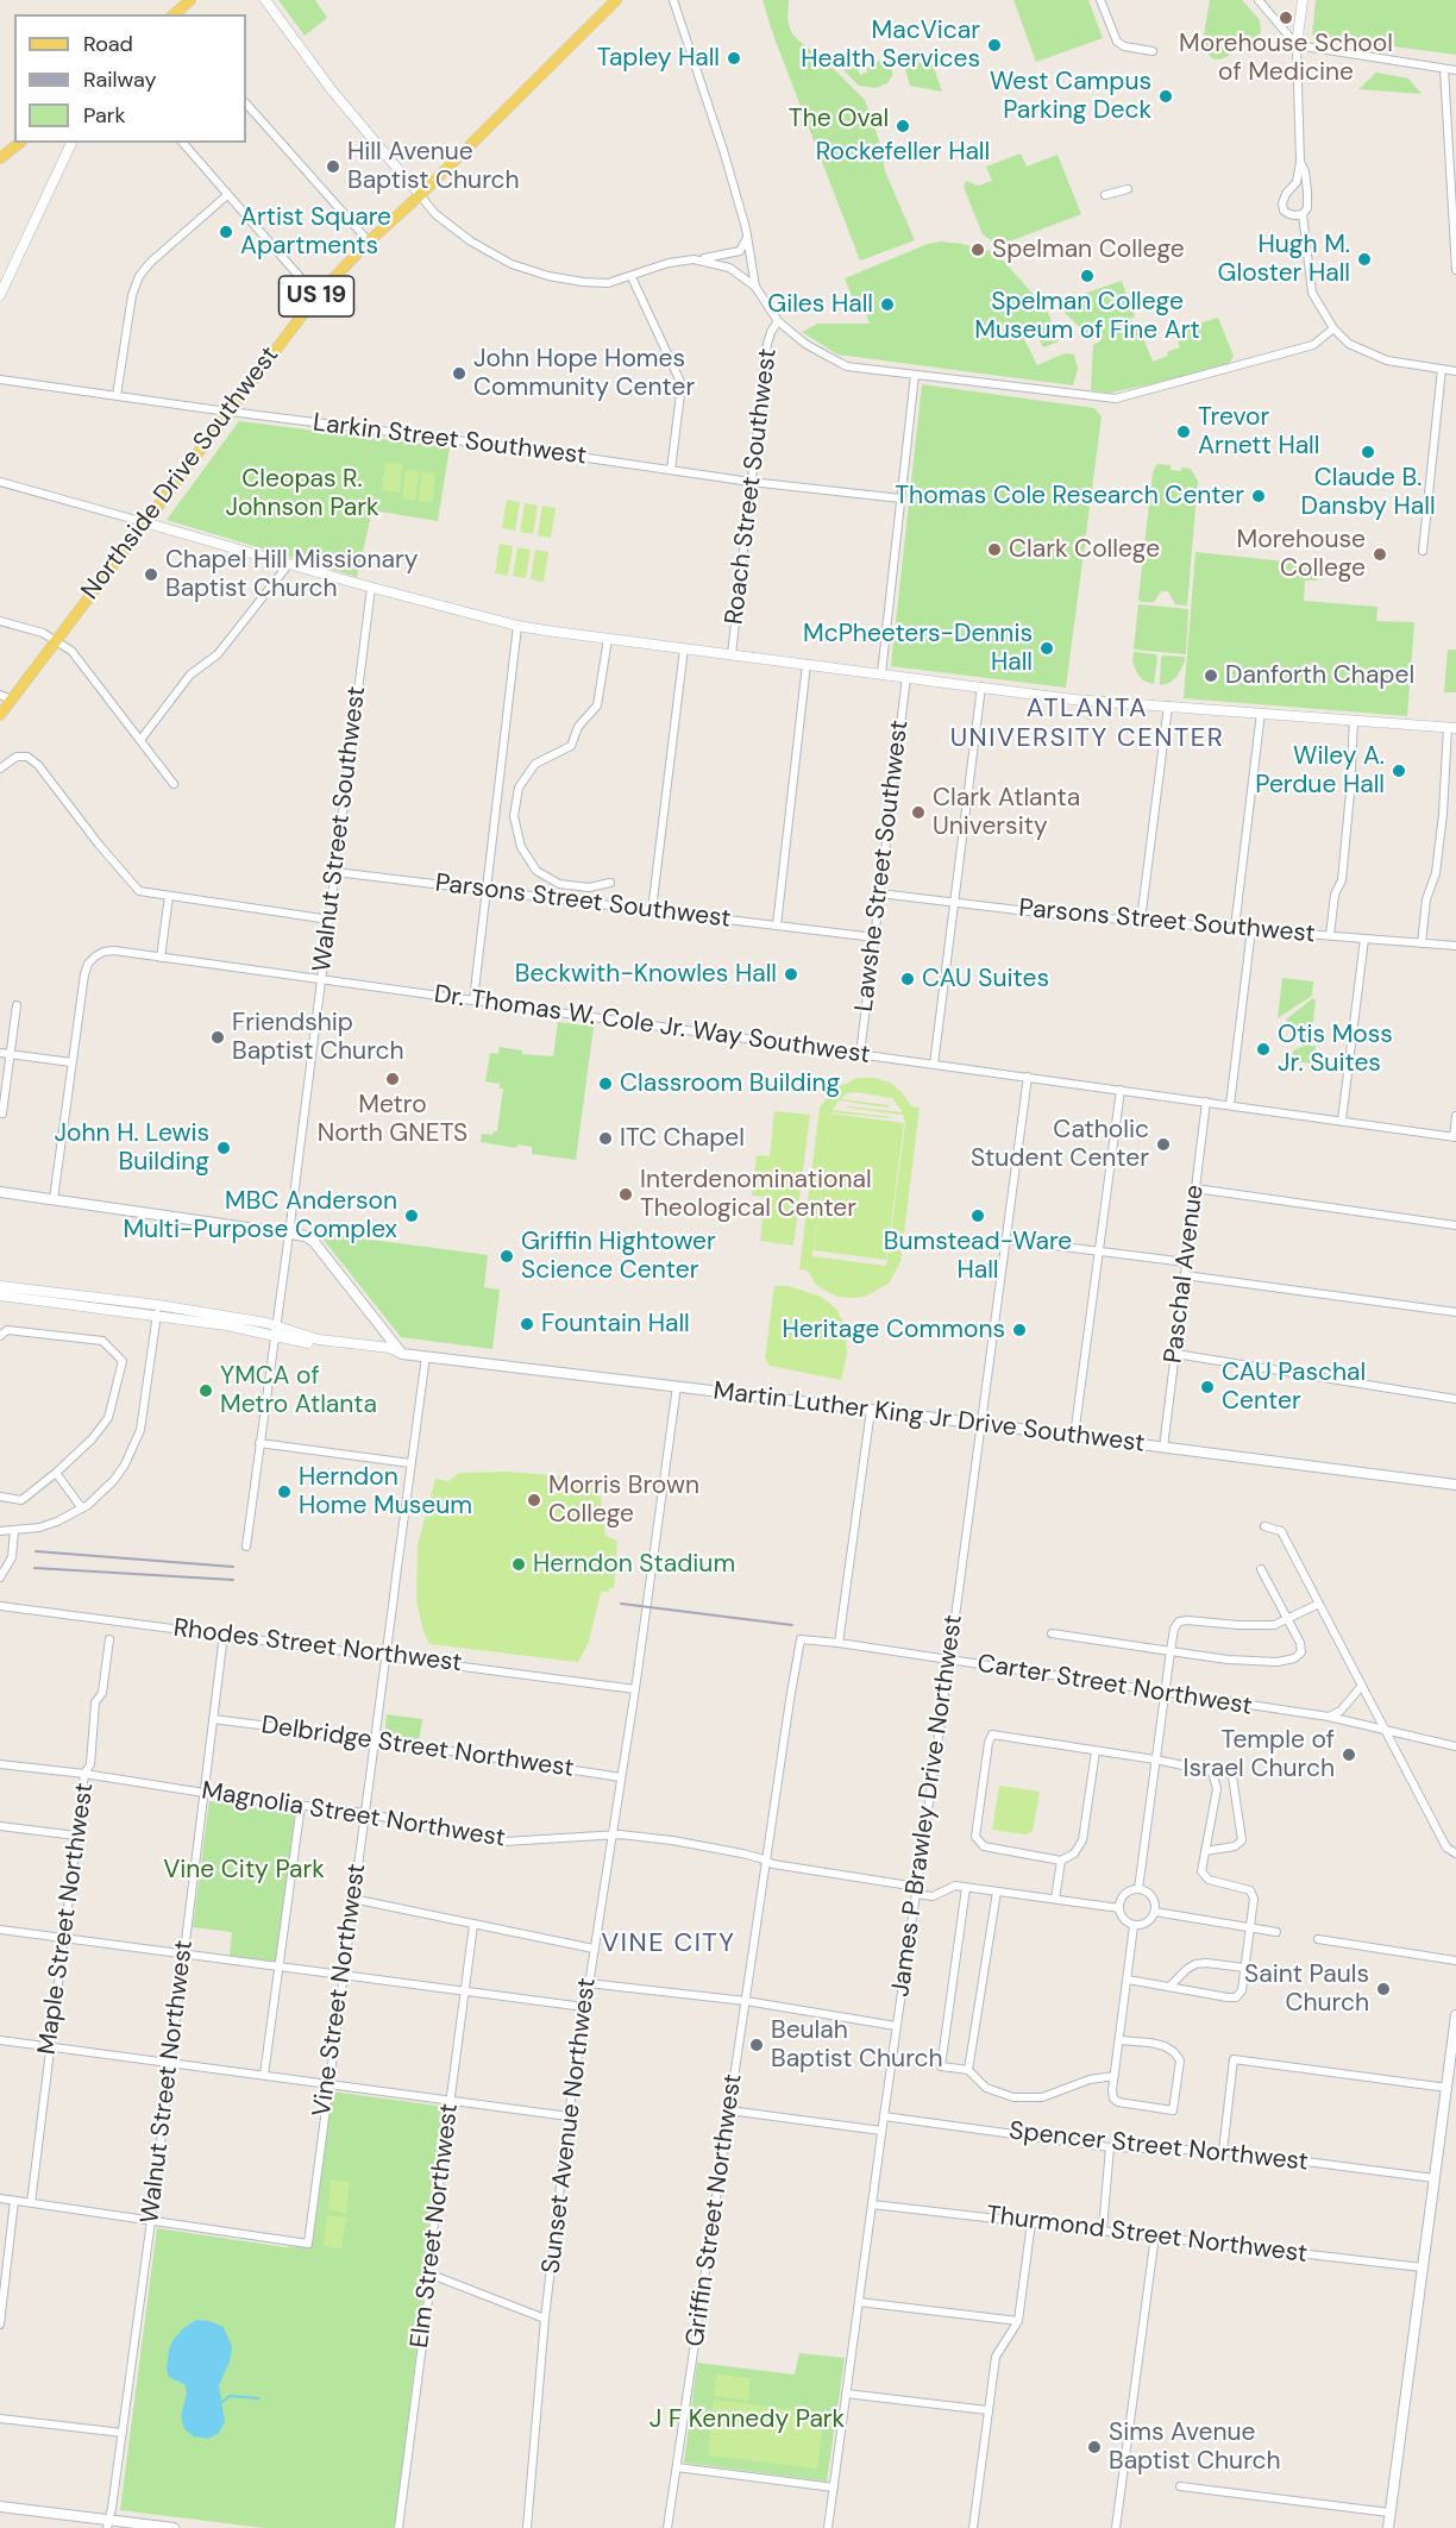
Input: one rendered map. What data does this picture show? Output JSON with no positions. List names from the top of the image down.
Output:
{
  "streets": {
    "main road": ["US 19", "Northside Drive Southwest", "Martin Luther King Jr Drive Southwest"],
    "street": [
      "Larkin Street Southwest",
      "Roach Street Southwest",
      "Walnut Street Southwest",
      "Lawshe Street Southwest",
      "Parsons Street Southwest",
      "Dr. Thomas W. Cole Jr. Way Southwest",
      "Paschal Avenue",
      "Rhodes Street Northwest",
      "Carter Street Northwest",
      "Delbridge Street Northwest",
      "James P Brawley Drive Northwest",
      "Magnolia Street Northwest",
      "Maple Street Northwest",
      "Vine Street Northwest",
      "Walnut Street Northwest",
      "Sunset Avenue Northwest",
      "Spencer Street Northwest",
      "Griffin Street Northwest",
      "Elm Street Northwest",
      "Thurmond Street Northwest"
    ]
  },
  "crossings": [
    ["Larkin Street Southwest", "Northside Drive Southwest"],
    ["Larkin Street Southwest", "Roach Street Southwest"],
    ["Walnut Street Southwest", "Parsons Street Southwest"],
    ["Walnut Street Southwest", "Dr. Thomas W. Cole Jr. Way Southwest"],
    ["Lawshe Street Southwest", "Parsons Street Southwest"],
    ["Lawshe Street Southwest", "Dr. Thomas W. Cole Jr. Way Southwest"],
    ["Dr. Thomas W. Cole Jr. Way Southwest", "Paschal Avenue"],
    ["Dr. Thomas W. Cole Jr. Way Southwest", "James P Brawley Drive Northwest"],
    ["Paschal Avenue", "Martin Luther King Jr Drive Southwest"],
    ["Martin Luther King Jr Drive Southwest", "James P Brawley Drive Northwest"],
    ["Martin Luther King Jr Drive Southwest", "Vine Street Northwest"],
    ["Martin Luther King Jr Drive Southwest", "Sunset Avenue Northwest"],
    ["Rhodes Street Northwest", "Vine Street Northwest"],
    ["Rhodes Street Northwest", "Walnut Street Northwest"],
    ["Rhodes Street Northwest", "Sunset Avenue Northwest"],
    ["Carter Street Northwest", "James P Brawley Drive Northwest"],
    ["Carter Street Northwest", "Griffin Street Northwest"],
    ["Delbridge Street Northwest", "Vine Street Northwest"],
    ["Delbridge Street Northwest", "Walnut Street Northwest"],
    ["Delbridge Street Northwest", "Sunset Avenue Northwest"],
    ["James P Brawley Drive Northwest", "Magnolia Street Northwest"],
    ["James P Brawley Drive Northwest", "Spencer Street Northwest"],
    ["James P Brawley Drive Northwest", "Thurmond Street Northwest"],
    ["Magnolia Street Northwest", "Maple Street Northwest"],
    ["Magnolia Street Northwest", "Vine Street Northwest"],
    ["Magnolia Street Northwest", "Walnut Street Northwest"],
    ["Magnolia Street Northwest", "Sunset Avenue Northwest"],
    ["Magnolia Street Northwest", "Griffin Street Northwest"],
    ["Vine Street Northwest", "Walnut Street Northwest"]
  ],
  "districts": ["ATLANTA UNIVERSITY CENTER", "VINE CITY"],
  "parks": [
    "The Oval",
    "Cleopas R. Johnson Park",
    "Vine City Park",
    "J F Kennedy Park"
  ],
  "places": [
    "Morehouse School of Medicine",
    "MacVicar Health Services",
    "Tapley Hall",
    "West Campus Parking Deck",
    "Rockefeller Hall",
    "Hill Avenue Baptist Church",
    "Artist Square Apartments",
    "Spelman College",
    "Hugh M. Gloster Hall",
    "Spelman College Museum of Fine Art",
    "Giles Hall",
    "John Hope Homes Community Center",
    "Trevor Arnett Hall",
    "Claude B. Dansby Hall",
    "Thomas Cole Research Center",
    "Clark College",
    "Morehouse College",
    "Chapel Hill Missionary Baptist Church",
    "McPheeters-Dennis Hall",
    "Danforth Chapel",
    "Wiley A. Perdue Hall",
    "Clark Atlanta University",
    "Beckwith-Knowles Hall",
    "CAU Suites",
    "Friendship Baptist Church",
    "Otis Moss Jr. Suites",
    "Metro North GNETS",
    "Classroom Building",
    "ITC Chapel",
    "Catholic Student Center",
    "John H. Lewis Building",
    "Interdenominational Theological Center",
    "MBC Anderson Multi-Purpose Complex",
    "Bumstead-Ware Hall",
    "Griffin Hightower Science Center",
    "Fountain Hall",
    "Heritage Commons",
    "CAU Paschal Center",
    "YMCA of Metro Atlanta",
    "Herndon Home Museum",
    "Morris Brown College",
    "Herndon Stadium",
    "Temple of Israel Church",
    "Saint Pauls Church",
    "Beulah Baptist Church",
    "Sims Avenue Baptist Church"
  ],
  "legend": ["Road", "Railway", "Park"]
}
